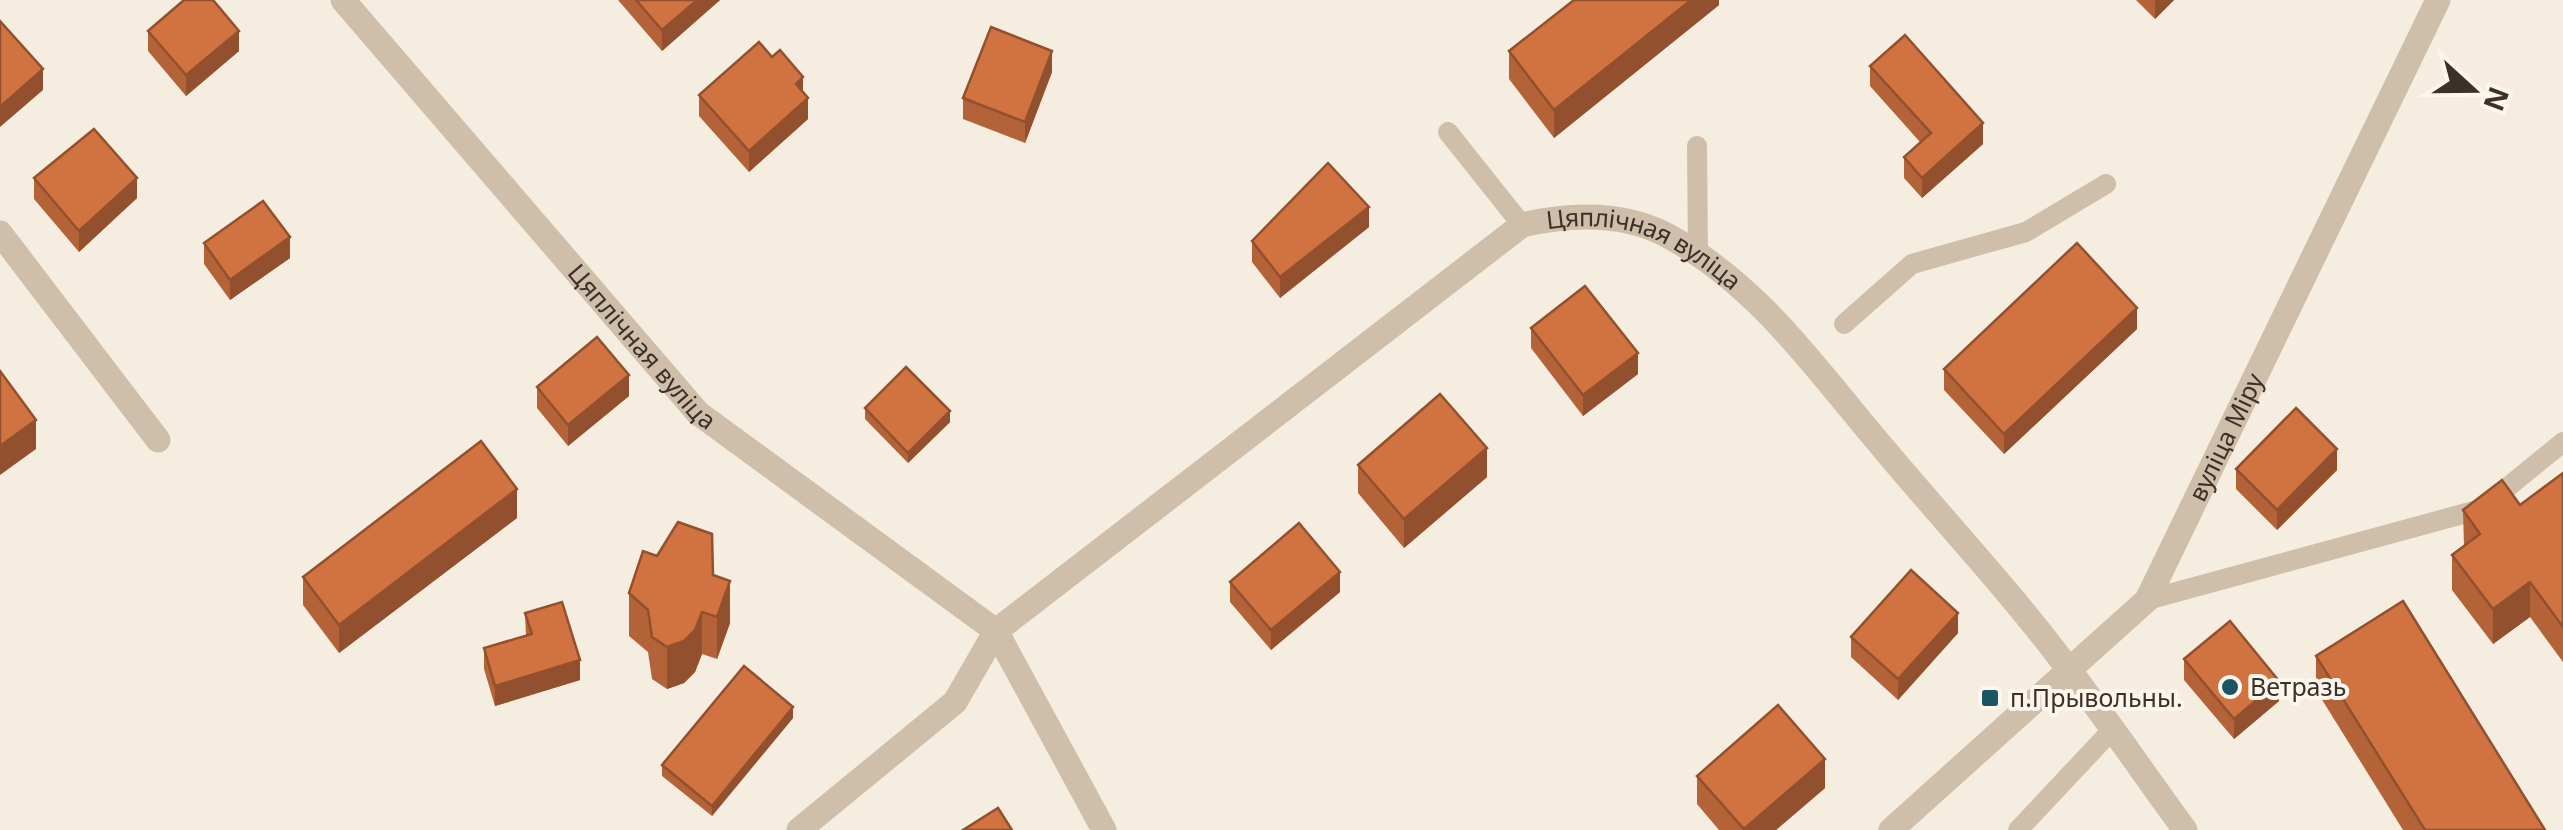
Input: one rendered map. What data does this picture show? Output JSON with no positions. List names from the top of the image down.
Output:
{
  "streets": {
    "street": ["Цяплічная вуліца", "вуліца Міру"]
  },
  "crossings": [
    ["Цяплічная вуліца", "вуліца Міру"]
  ],
  "places": {
    "other": ["Ветразь"],
    "transit": ["п.Прывольны."]
  },
  "north": "right"
}
